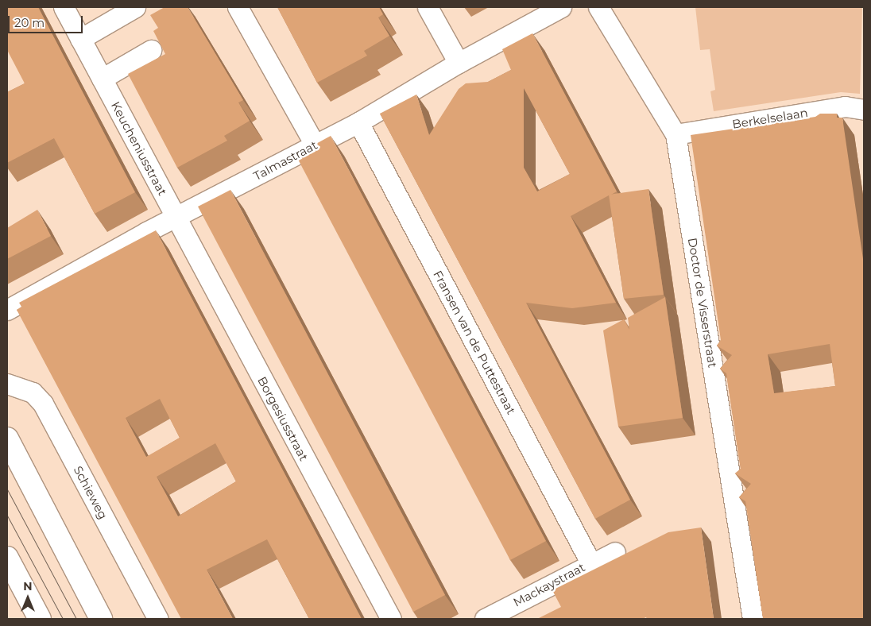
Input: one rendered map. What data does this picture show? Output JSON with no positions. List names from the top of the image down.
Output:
{
  "streets": {
    "street": [
      "Berkelselaan",
      "Keucheniusstraat",
      "Talmastraat",
      "Doctor de Visserstraat",
      "Fransen van de Puttestraat",
      "Borgesiusstraat",
      "Schieweg",
      "Mackaystraat"
    ]
  },
  "crossings": [
    ["Berkelselaan", "Doctor de Visserstraat"],
    ["Keucheniusstraat", "Talmastraat"],
    ["Keucheniusstraat", "Borgesiusstraat"],
    ["Talmastraat", "Fransen van de Puttestraat"],
    ["Talmastraat", "Borgesiusstraat"],
    ["Fransen van de Puttestraat", "Mackaystraat"]
  ],
  "scale_bar": "20 m",
  "north": "top"
}
